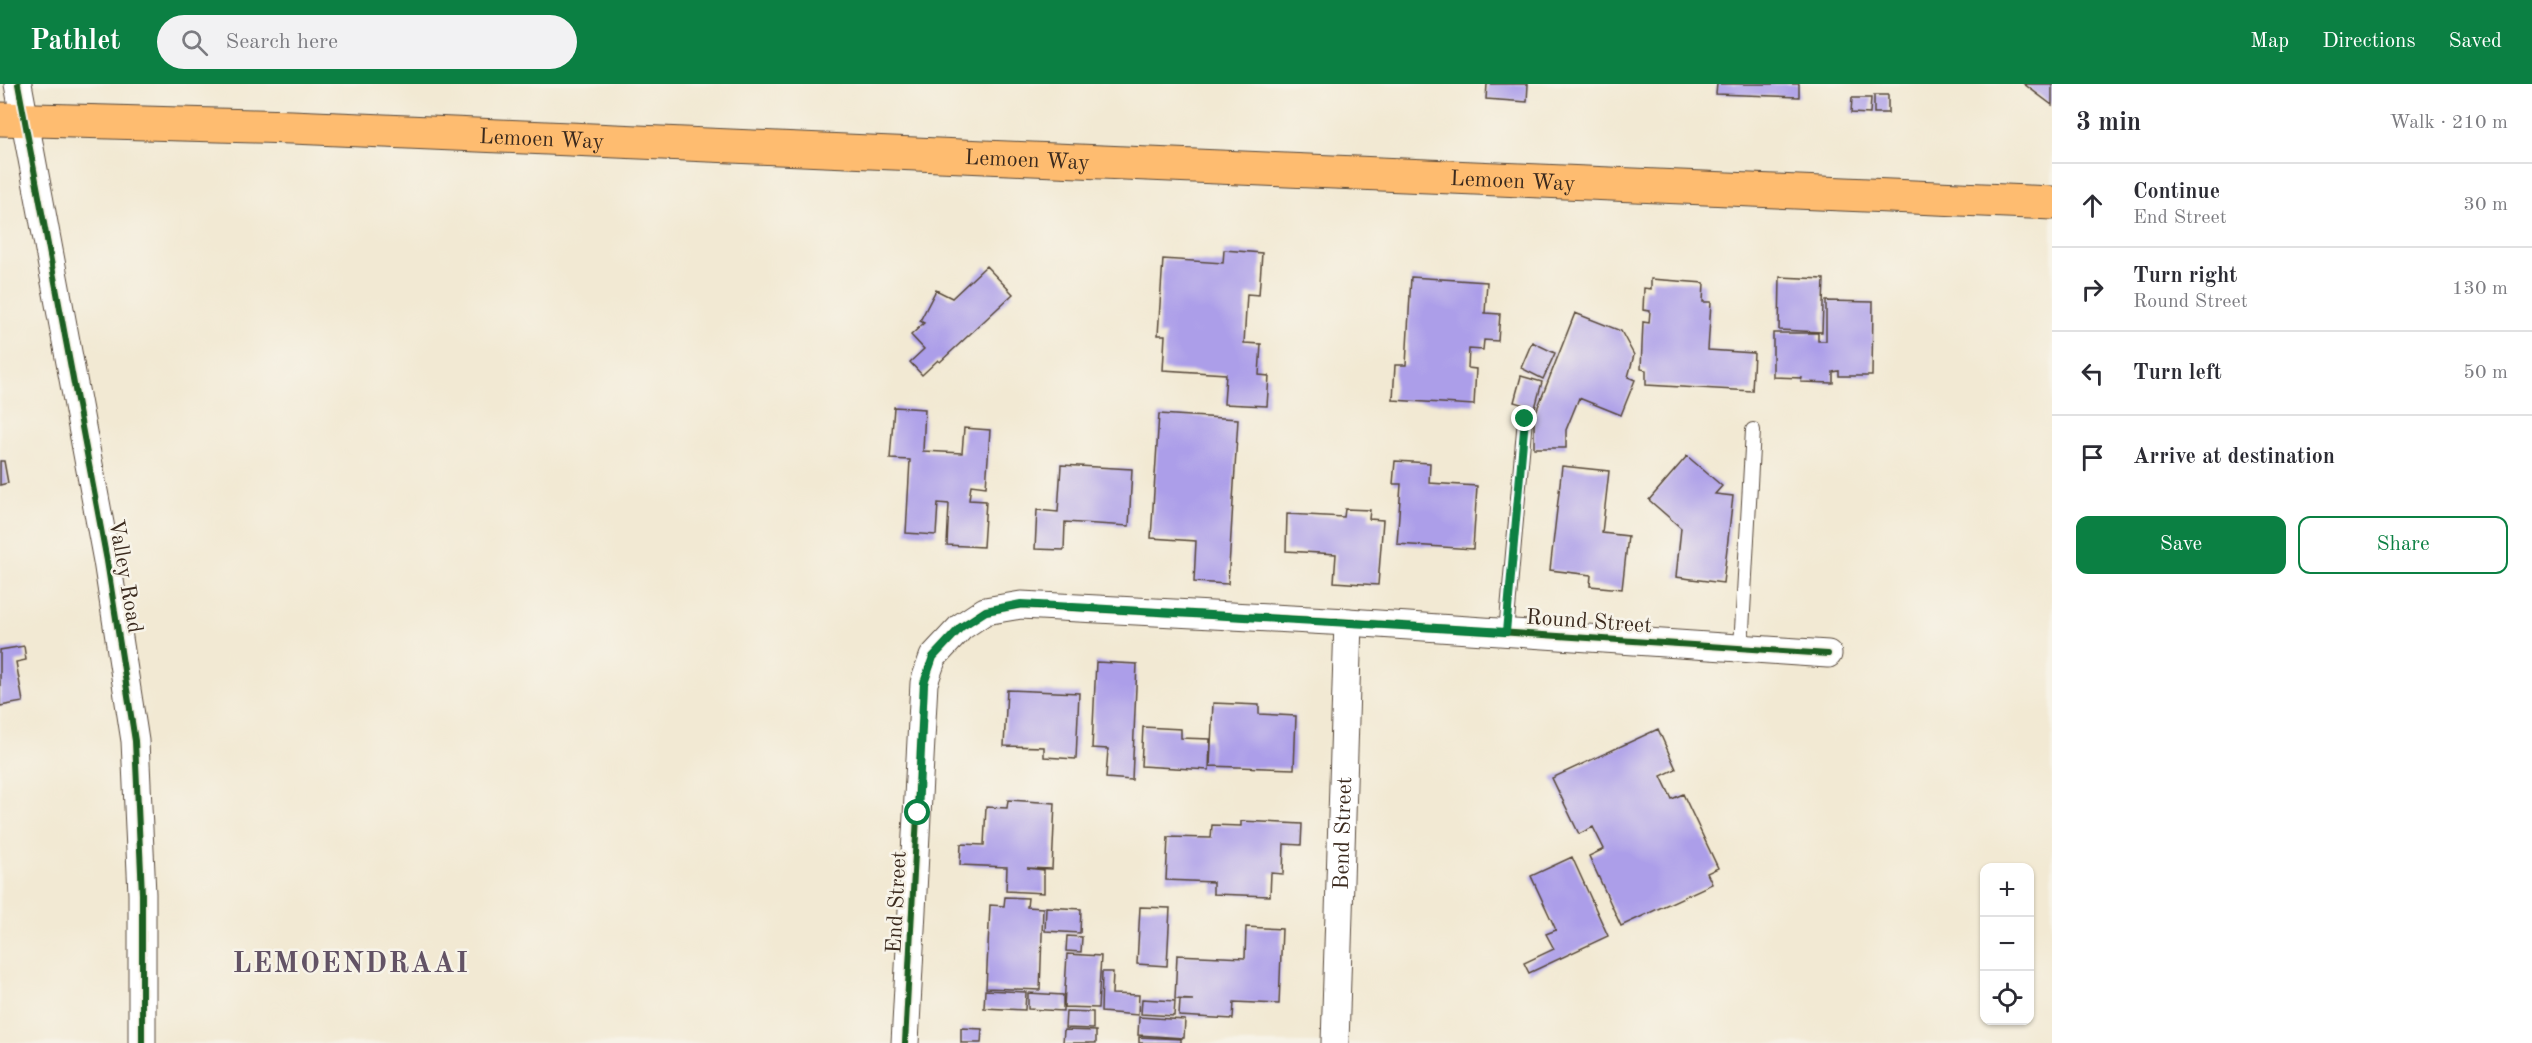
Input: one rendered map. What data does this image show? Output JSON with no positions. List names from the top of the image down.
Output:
{
  "streets": {
    "highway": ["Lemoen Way"],
    "street": [
      "Valley Road",
      "Round Street",
      "Bend Street",
      "End Street"
    ]
  },
  "crossings": [
    ["Lemoen Way", "Valley Road"],
    ["Round Street", "Bend Street"],
    ["Round Street", "End Street"]
  ],
  "districts": ["LEMOENDRAAI"],
  "page": {
    "header": "Pathlet",
    "search": "Search here",
    "nav": ["Map", "Directions", "Saved"],
    "heading": ["3 min", "Walk · 210 m"],
    "list": [
      ["Continue", "End Street", "30 m"],
      ["Turn right", "Round Street", "130 m"],
      ["Turn left", "50 m"],
      "Arrive at destination"
    ],
    "buttons": ["Save", "Share"],
    "map_buttons": ["+", "−"]
  }
}
